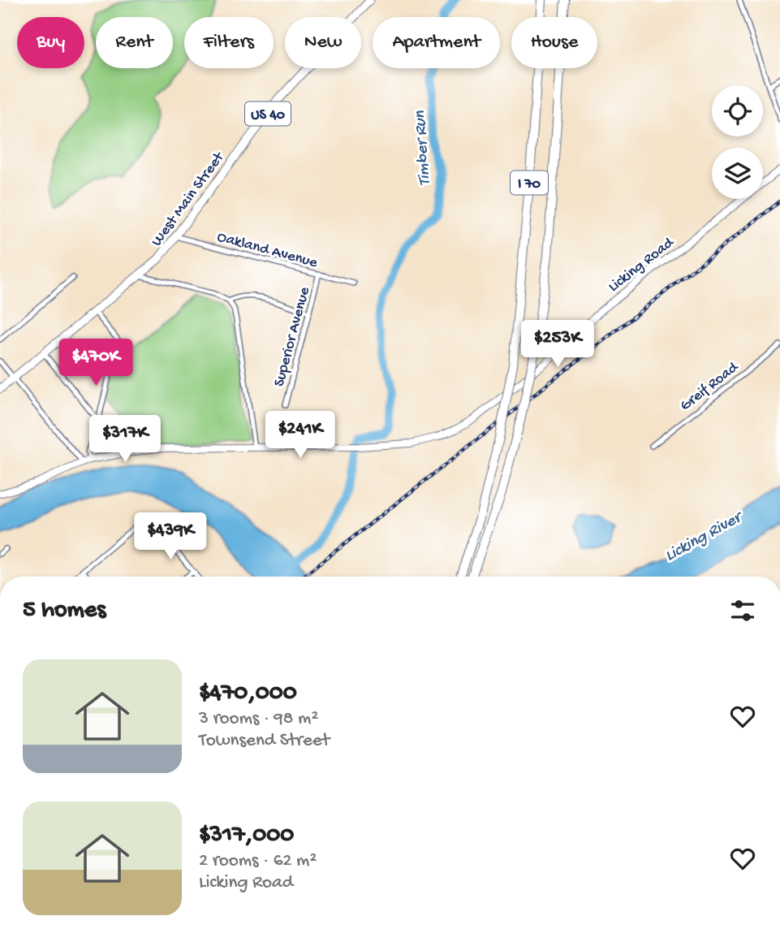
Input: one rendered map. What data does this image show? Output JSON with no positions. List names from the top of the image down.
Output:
{
  "streets": {
    "highway": ["I 70"],
    "main road": ["US 40", "West Main Street"],
    "street": [
      "Oakland Avenue",
      "Licking Road",
      "Superior Avenue",
      "Greif Road"
    ]
  },
  "crossings": [
    ["West Main Street", "Oakland Avenue"],
    ["Oakland Avenue", "Superior Avenue"]
  ],
  "water": ["Timber Run", "Licking River"],
  "page": {
    "chip": [
      "Buy",
      "Rent",
      "Filters",
      "New",
      "Apartment",
      "House"
    ],
    "price": [
      "$253K",
      "$470K",
      "$241K",
      "$317K",
      "$439K"
    ],
    "heading": "5 homes",
    "list": [
      {
        "name": "$470,000",
        "note": "3 rooms · 98 m² · Townsend Street"
      },
      {
        "name": "$317,000",
        "note": "2 rooms · 62 m² · Licking Road"
      }
    ]
  }
}
